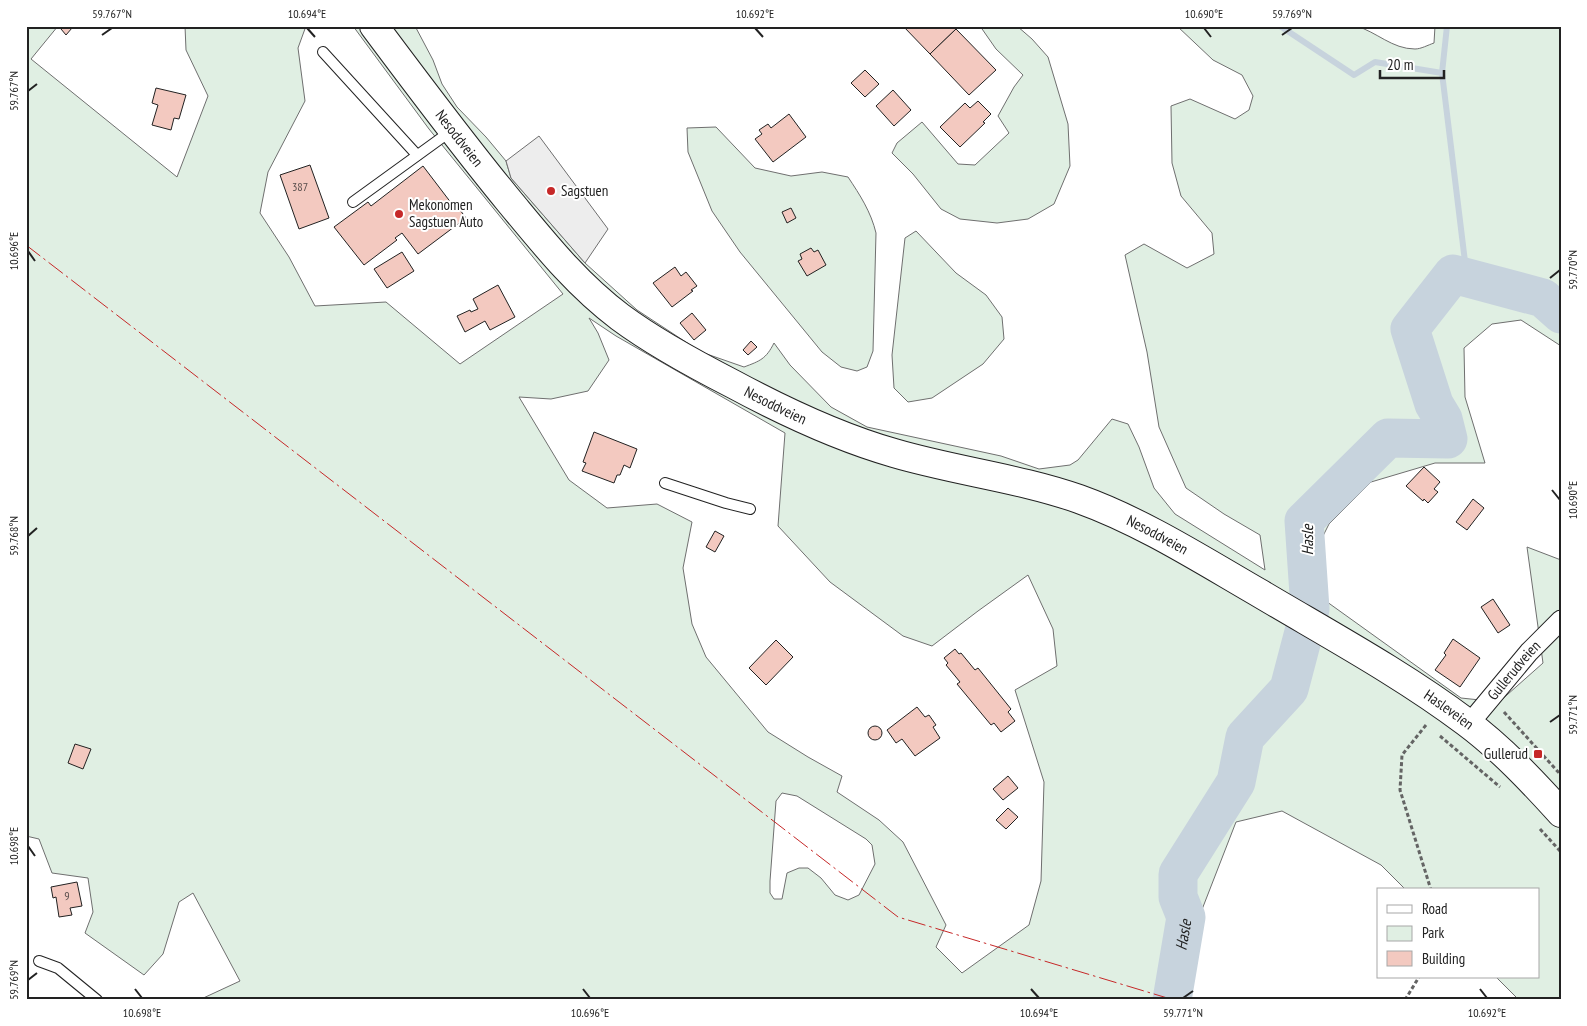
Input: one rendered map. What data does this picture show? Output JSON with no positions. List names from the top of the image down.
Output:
{
  "streets": {
    "main road": ["Nesoddveien", "Hasleveien"],
    "street": ["Gullerudveien"]
  },
  "crossings": [
    ["Nesoddveien", "Hasleveien"],
    ["Gullerudveien", "Hasleveien"]
  ],
  "water": ["Hasle"],
  "places": {
    "other": ["Sagstuen", "Mekonomen Sagstuen Auto"],
    "transit": ["Gullerud"]
  },
  "house_numbers": ["387", "9"],
  "legend": ["Road", "Park", "Building"],
  "scale_bar": "20 m",
  "coordinates": [
    "59.767°N",
    "10.694°E",
    "10.692°E",
    "10.690°E",
    "59.769°N",
    "10.696°E",
    "59.770°N",
    "59.768°N",
    "59.771°N",
    "10.698°E"
  ]
}
